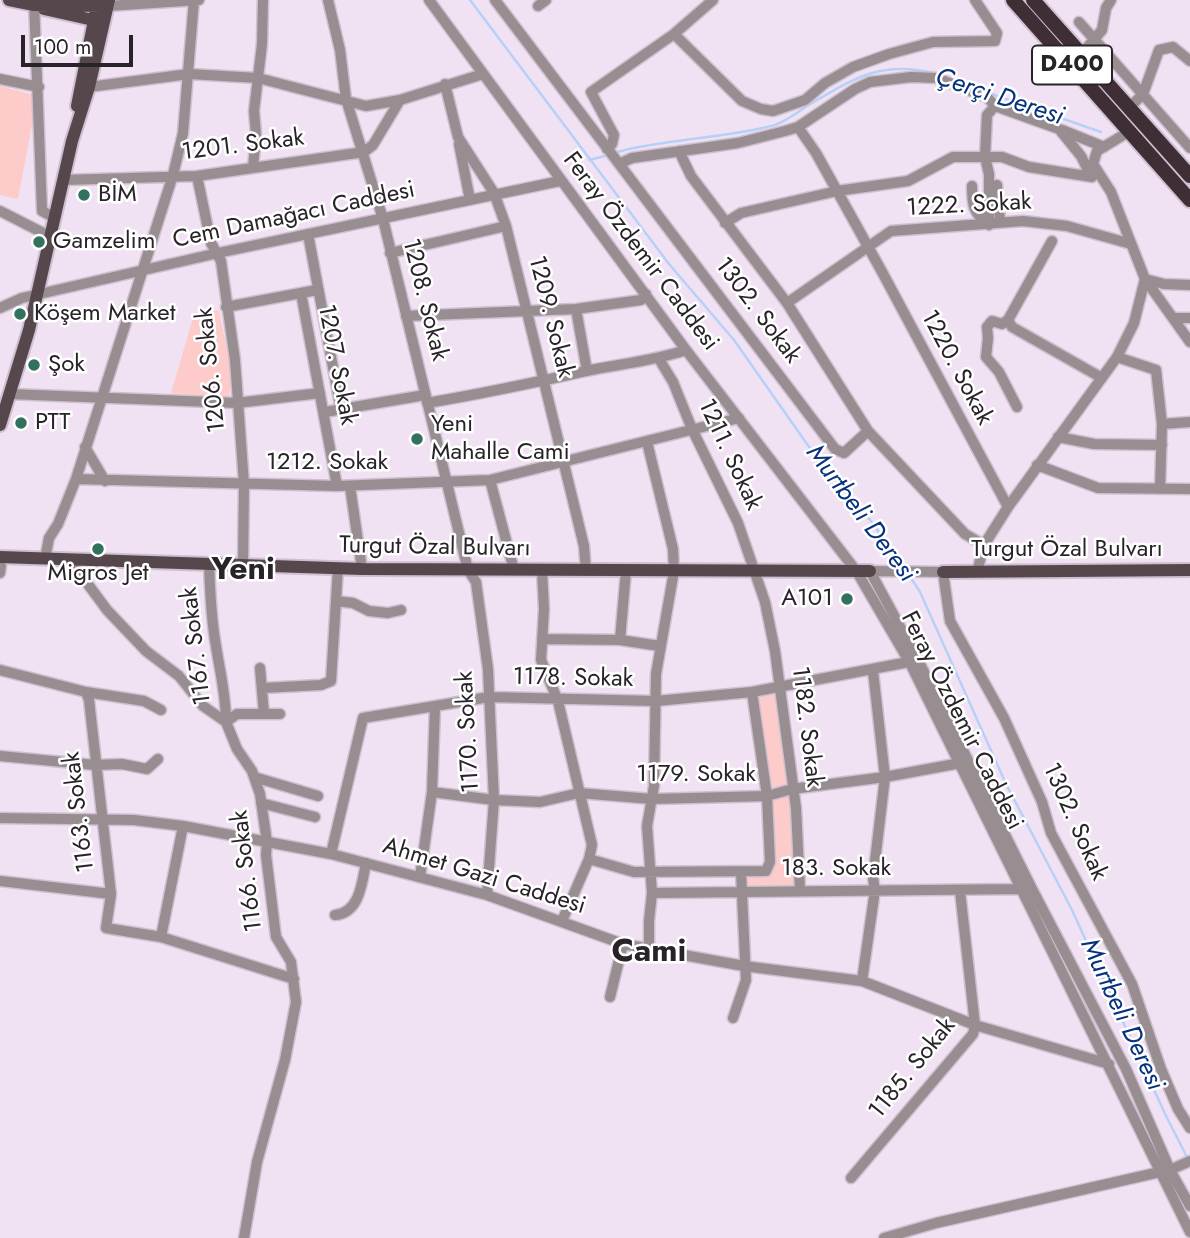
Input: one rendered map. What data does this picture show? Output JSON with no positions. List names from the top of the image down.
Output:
{
  "streets": {
    "highway": ["D400"],
    "main road": ["Turgut Özal Bulvarı"],
    "street": [
      "1201. Sokak",
      "1222. Sokak",
      "Cem Damağacı Caddesi",
      "Feray Özdemir Caddesi",
      "1208. Sokak",
      "1302. Sokak",
      "1209. Sokak",
      "1207. Sokak",
      "1220. Sokak",
      "1206. Sokak",
      "1211. Sokak",
      "1212. Sokak",
      "1167. Sokak",
      "1178. Sokak",
      "1182. Sokak",
      "1170. Sokak",
      "1179. Sokak",
      "1163. Sokak",
      "183. Sokak",
      "1166. Sokak",
      "Ahmet Gazi Caddesi",
      "1185. Sokak"
    ]
  },
  "crossings": [
    ["1201. Sokak", "1208. Sokak"],
    ["1201. Sokak", "1206. Sokak"],
    ["1222. Sokak", "1220. Sokak"],
    ["Cem Damağacı Caddesi", "Feray Özdemir Caddesi"],
    ["Cem Damağacı Caddesi", "1208. Sokak"],
    ["Cem Damağacı Caddesi", "1209. Sokak"],
    ["Cem Damağacı Caddesi", "1207. Sokak"],
    ["Cem Damağacı Caddesi", "1206. Sokak"],
    ["Feray Özdemir Caddesi", "1212. Sokak"],
    ["Feray Özdemir Caddesi", "Turgut Özal Bulvarı"],
    ["Feray Özdemir Caddesi", "1178. Sokak"],
    ["Feray Özdemir Caddesi", "1179. Sokak"],
    ["Feray Özdemir Caddesi", "183. Sokak"],
    ["Feray Özdemir Caddesi", "Ahmet Gazi Caddesi"],
    ["1208. Sokak", "1212. Sokak"],
    ["1208. Sokak", "Turgut Özal Bulvarı"],
    ["1208. Sokak", "1170. Sokak"],
    ["1302. Sokak", "Turgut Özal Bulvarı"],
    ["1209. Sokak", "1212. Sokak"],
    ["1209. Sokak", "Turgut Özal Bulvarı"],
    ["1207. Sokak", "1212. Sokak"],
    ["1206. Sokak", "1212. Sokak"],
    ["1206. Sokak", "Turgut Özal Bulvarı"],
    ["1211. Sokak", "1212. Sokak"],
    ["1211. Sokak", "Turgut Özal Bulvarı"],
    ["1211. Sokak", "1182. Sokak"],
    ["Turgut Özal Bulvarı", "1167. Sokak"],
    ["Turgut Özal Bulvarı", "1182. Sokak"],
    ["Turgut Özal Bulvarı", "1170. Sokak"],
    ["Turgut Özal Bulvarı", "1166. Sokak"],
    ["1167. Sokak", "1166. Sokak"],
    ["1178. Sokak", "1182. Sokak"],
    ["1178. Sokak", "1170. Sokak"],
    ["1178. Sokak", "Ahmet Gazi Caddesi"],
    ["1182. Sokak", "1179. Sokak"],
    ["1182. Sokak", "183. Sokak"],
    ["1170. Sokak", "1179. Sokak"],
    ["1170. Sokak", "Ahmet Gazi Caddesi"],
    ["1163. Sokak", "Ahmet Gazi Caddesi"],
    ["183. Sokak", "1185. Sokak"],
    ["1166. Sokak", "Ahmet Gazi Caddesi"],
    ["Ahmet Gazi Caddesi", "1185. Sokak"]
  ],
  "districts": ["Yeni", "Cami"],
  "water": ["Çerçi Deresi", "Murtbeli Deresi"],
  "places": [
    "BİM",
    "Gamzelim",
    "Köşem Market",
    "Şok",
    "PTT",
    "Yeni Mahalle Cami",
    "Migros Jet",
    "A101"
  ],
  "scale_bar": "100 m"
}
